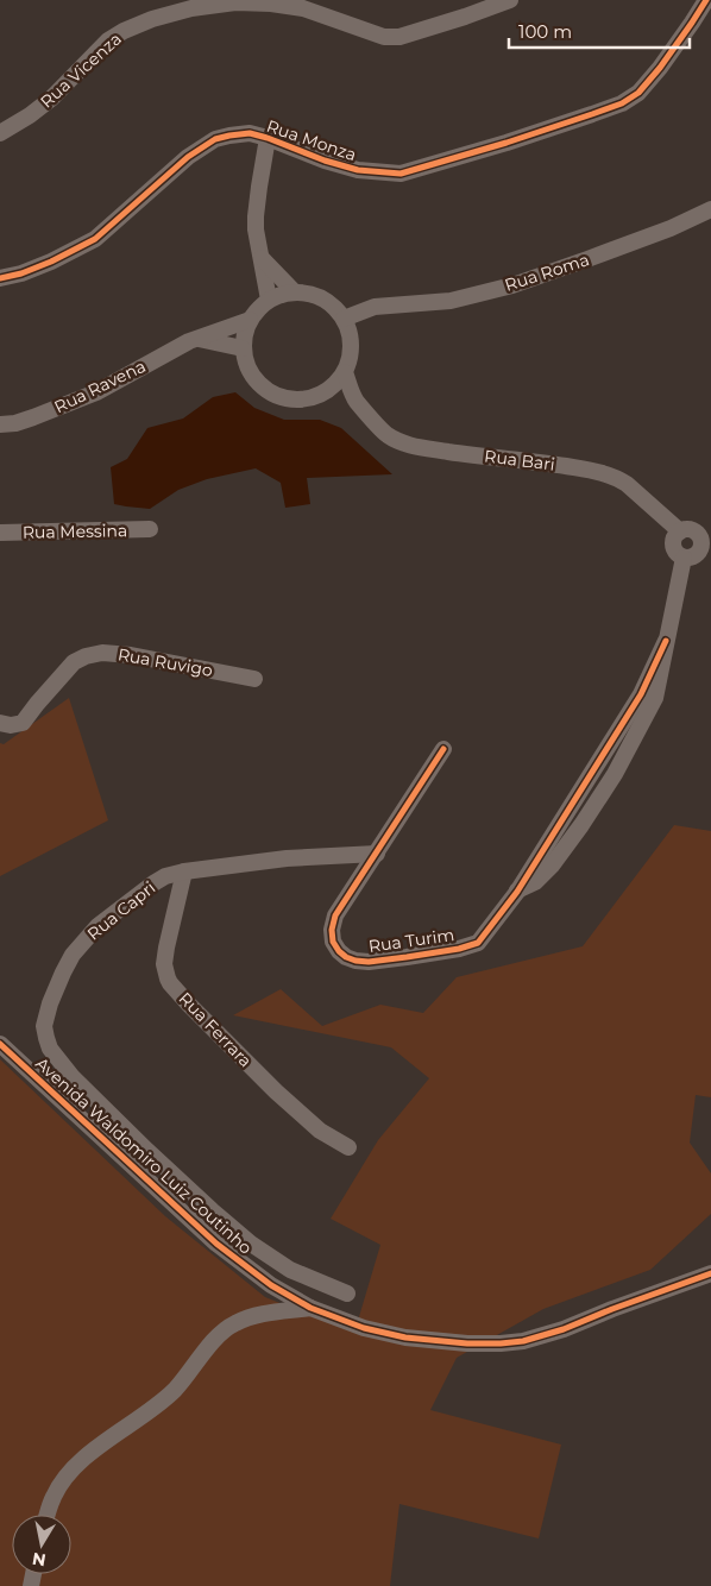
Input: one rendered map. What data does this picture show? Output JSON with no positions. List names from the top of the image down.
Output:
{
  "streets": {
    "street": [
      "Rua Vicenza",
      "Rua Monza",
      "Rua Roma",
      "Rua Ravena",
      "Rua Bari",
      "Rua Messina",
      "Rua Ruvigo",
      "Rua Capri",
      "Rua Turim",
      "Rua Ferrara",
      "Avenida Waldomiro Luiz Coutinho"
    ]
  },
  "crossings": [
    ["Rua Roma", "Rua Ravena"],
    ["Rua Roma", "Rua Bari"],
    ["Rua Ravena", "Rua Bari"],
    ["Rua Bari", "Rua Turim"],
    ["Rua Capri", "Rua Turim"],
    ["Rua Capri", "Rua Ferrara"]
  ],
  "scale_bar": "100 m",
  "north": "bottom"
}
